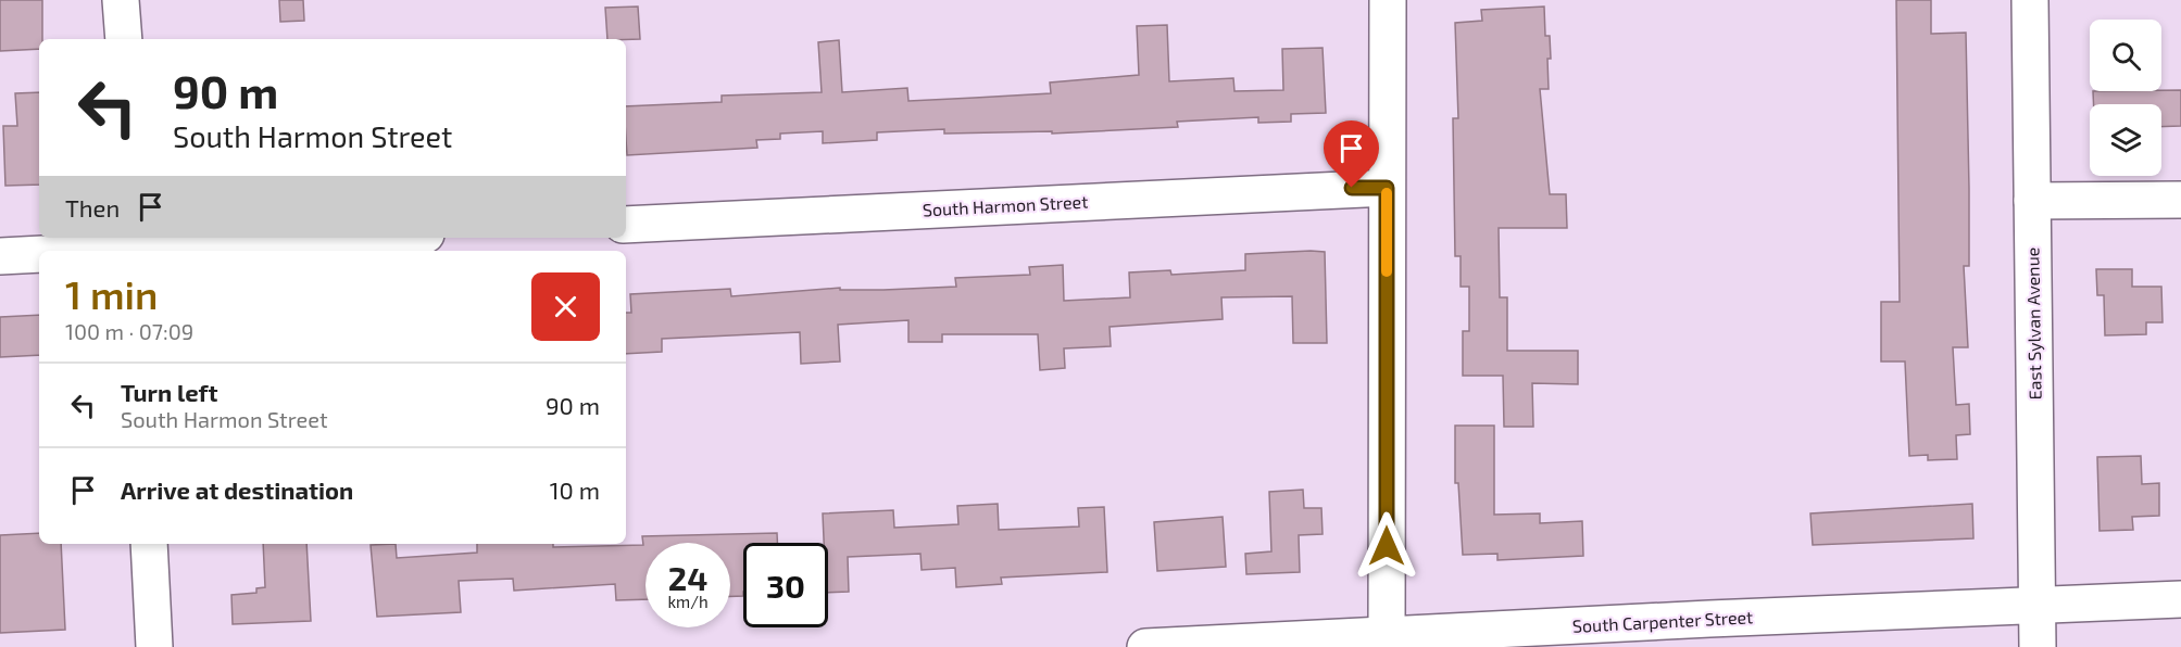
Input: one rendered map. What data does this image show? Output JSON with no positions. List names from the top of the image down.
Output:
{
  "streets": {
    "street": ["South Harmon Street", "East Sylvan Avenue", "South Carpenter Street"]
  },
  "crossings": [
    ["East Sylvan Avenue", "South Carpenter Street"]
  ],
  "page": {
    "turn": ["90 m", "South Harmon Street"],
    "then": "Then",
    "heading": ["1 min", "100 m · 07:09"],
    "list": [
      {
        "name": "Turn left",
        "note": "South Harmon Street",
        "value": "90 m"
      },
      {
        "name": "Arrive at destination",
        "value": "10 m"
      }
    ],
    "speed": "24 km/h",
    "limit": "30"
  }
}
